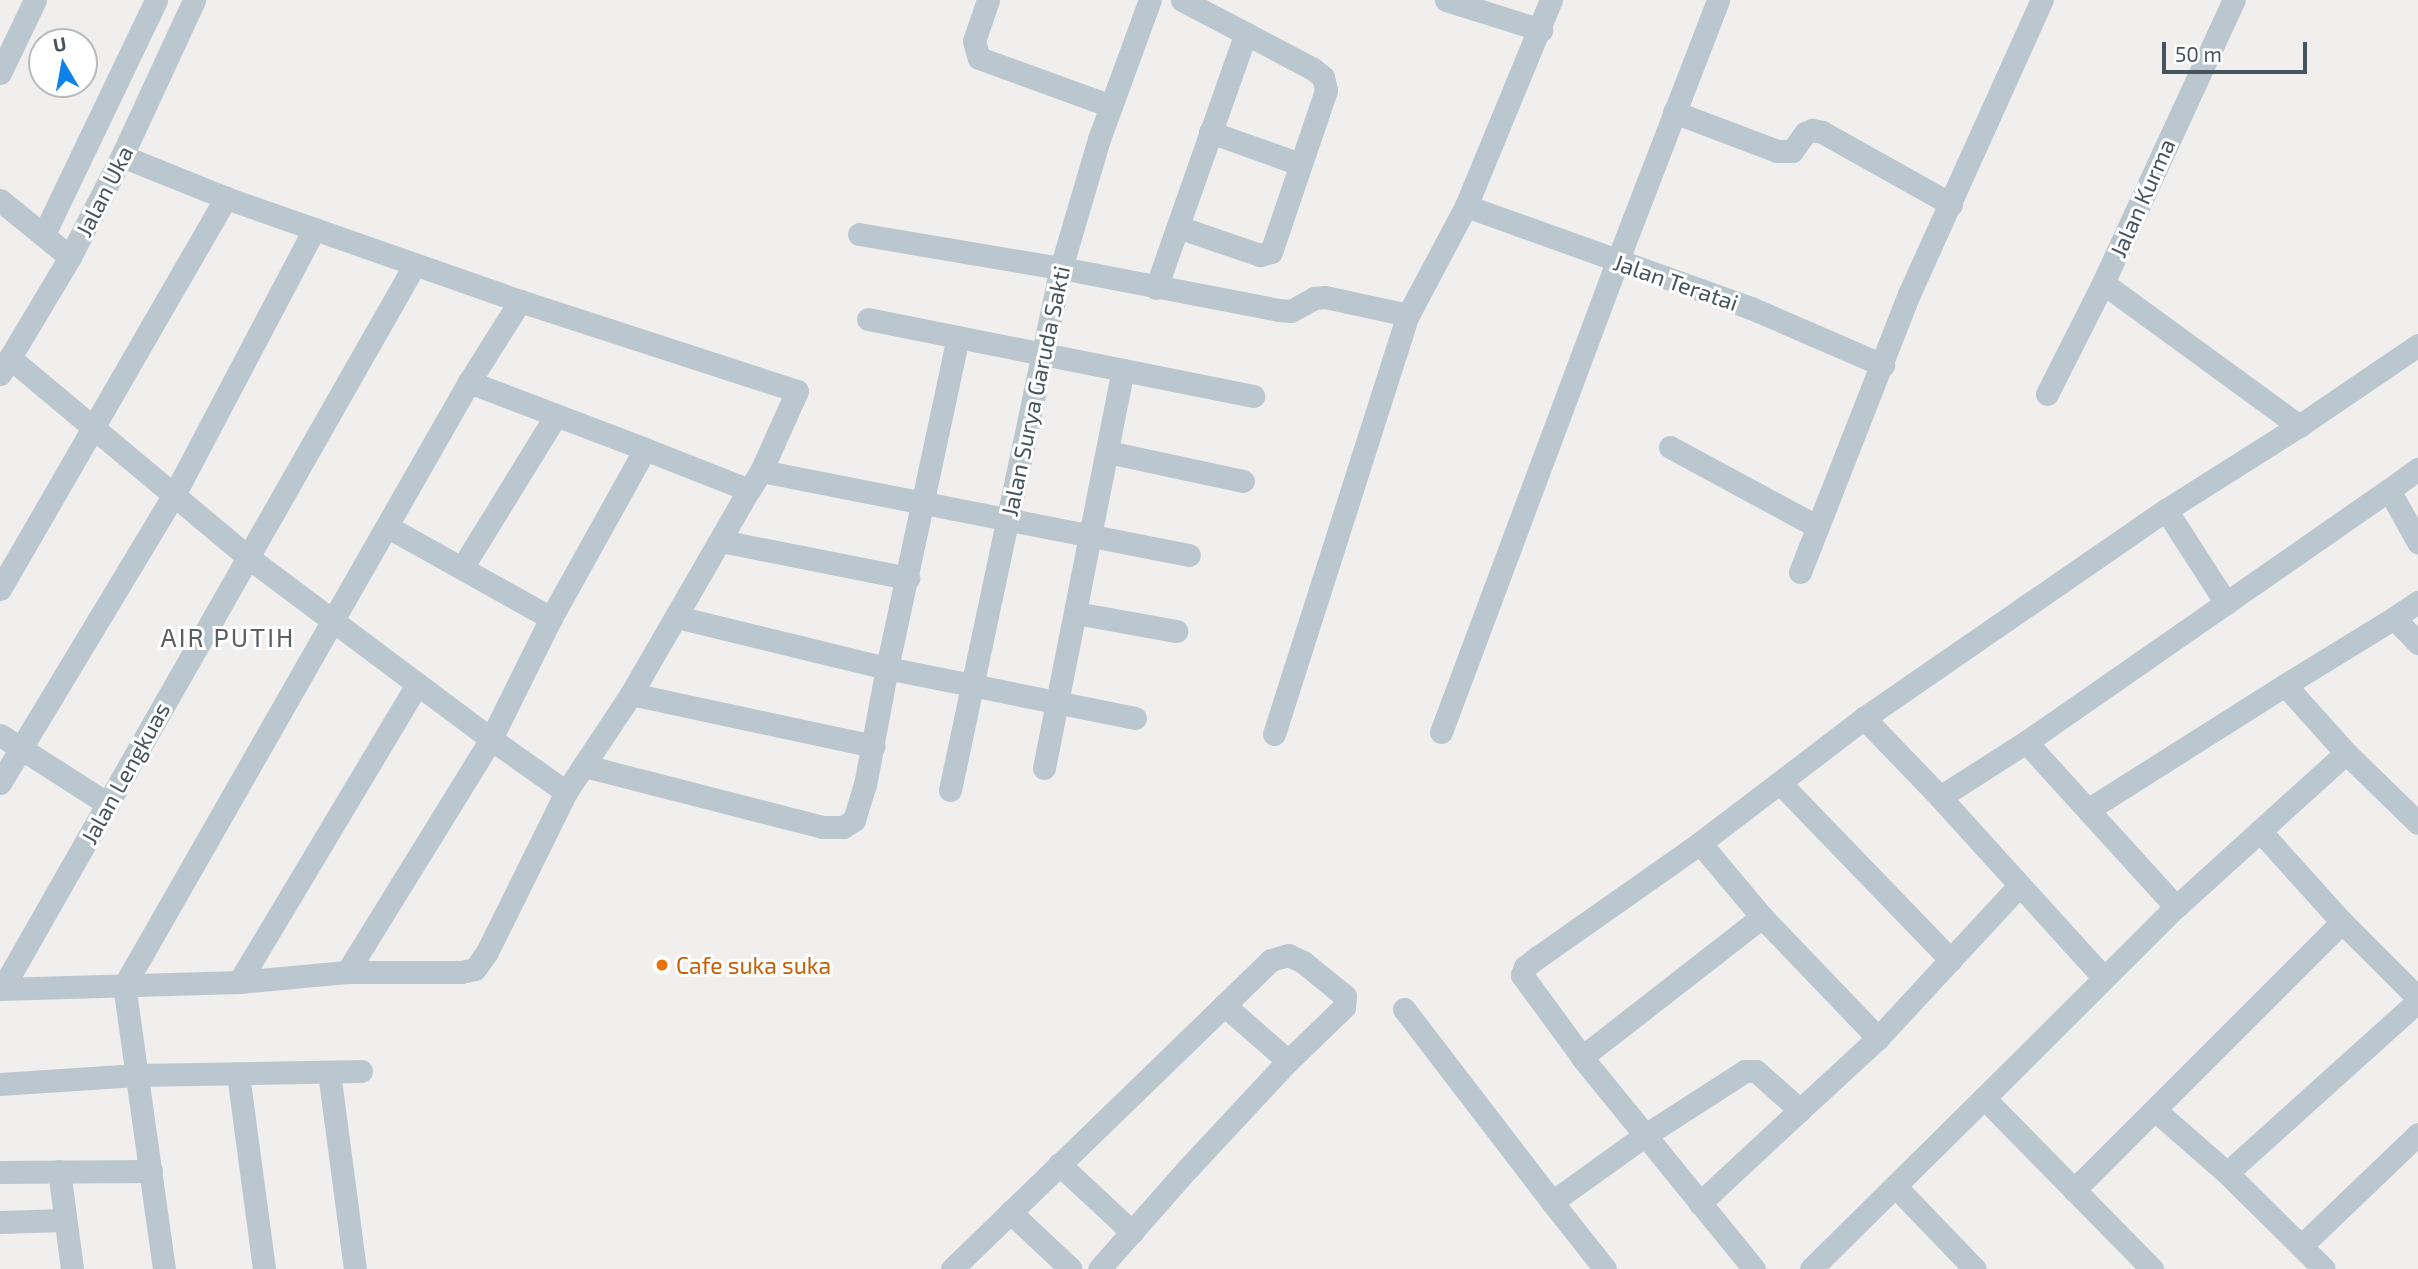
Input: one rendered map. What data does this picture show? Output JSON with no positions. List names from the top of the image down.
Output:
{
  "streets": {
    "street": [
      "Jalan Uka",
      "Jalan Kurma",
      "Jalan Teratai",
      "Jalan Surya Garuda Sakti",
      "Jalan Lengkuas"
    ]
  },
  "districts": ["AIR PUTIH"],
  "places": ["Cafe suka suka"],
  "scale_bar": "50 m",
  "north": "top"
}
